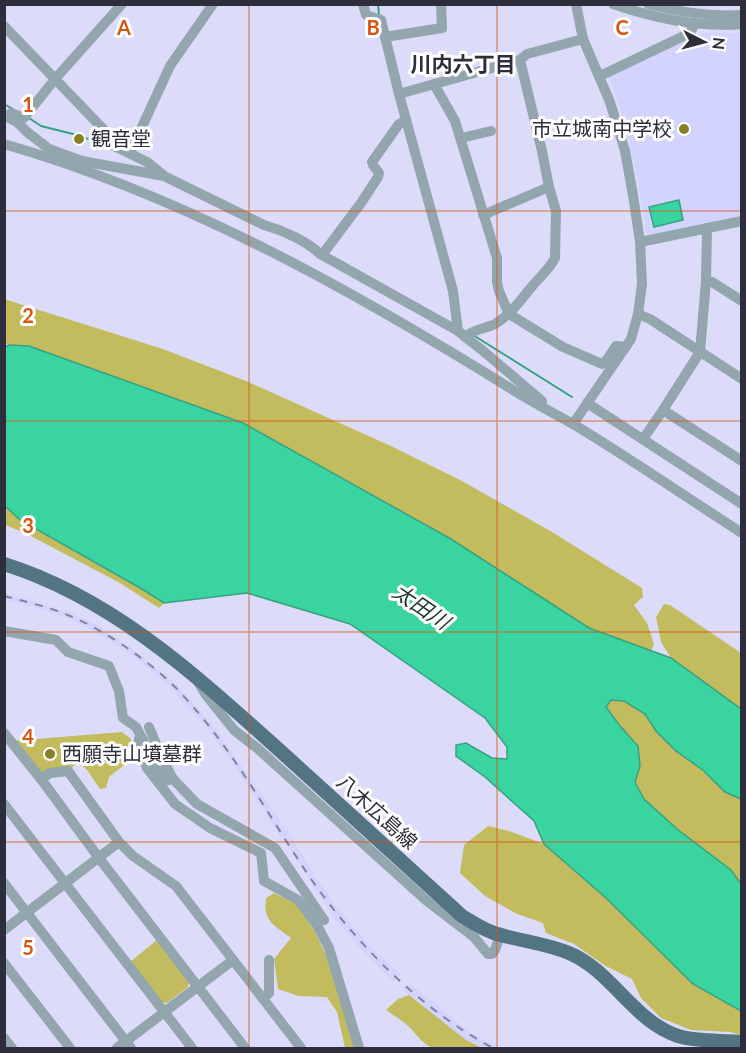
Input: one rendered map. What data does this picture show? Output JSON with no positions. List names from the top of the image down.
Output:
{
  "streets": {
    "main road": ["八木広島線"]
  },
  "districts": ["川内六丁目"],
  "water": ["太田川"],
  "places": ["市立城南中学校", "観音堂", "西願寺山墳墓群"],
  "north": "right",
  "grid": {
    "columns": ["A", "B", "C"],
    "rows": [
      "1",
      "2",
      "3",
      "4",
      "5"
    ]
  }
}
